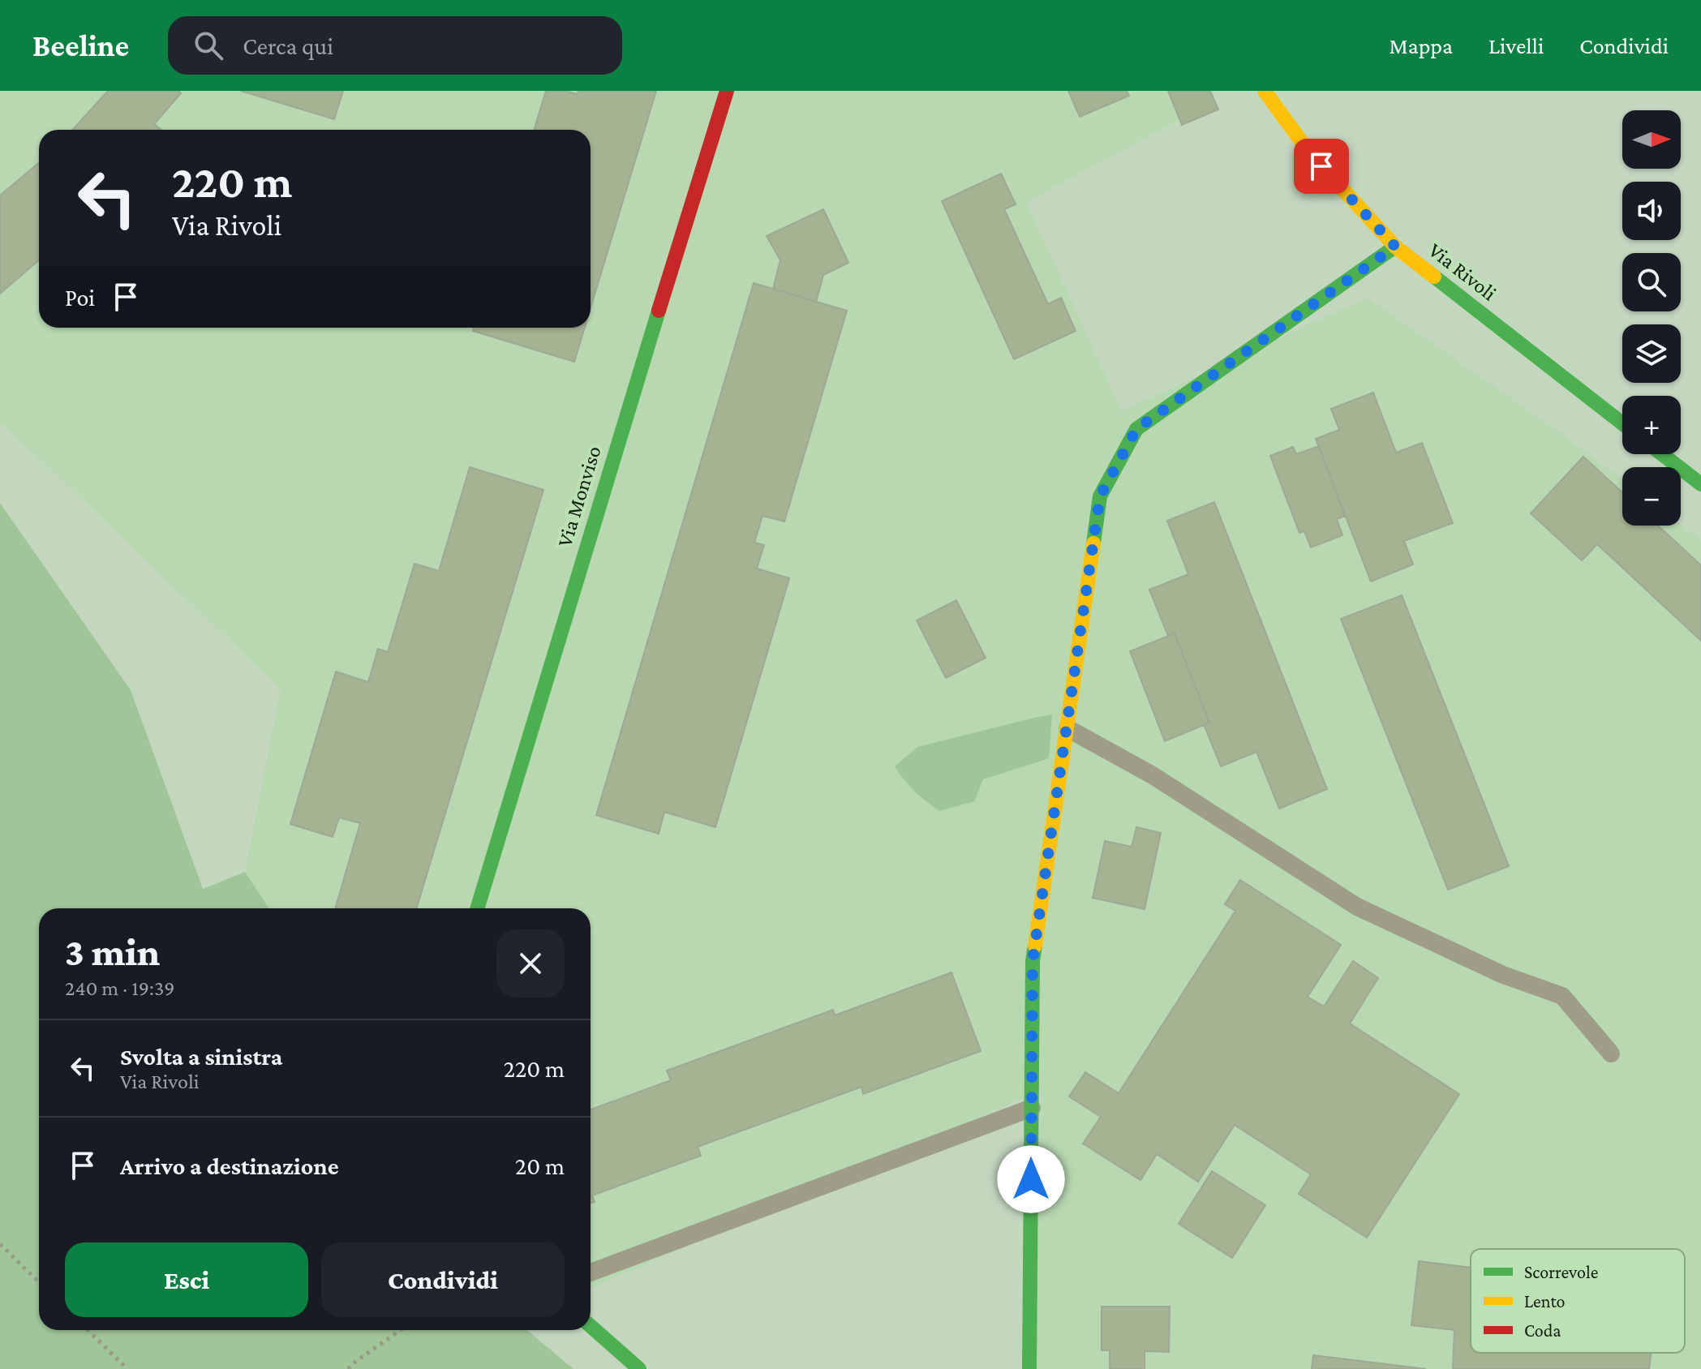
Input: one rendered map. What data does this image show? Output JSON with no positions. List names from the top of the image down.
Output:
{
  "streets": {
    "street": ["Via Rivoli", "Via Monviso"]
  },
  "legend": ["Scorrevole", "Lento", "Coda"],
  "north": "right",
  "page": {
    "header": "Beeline",
    "search": "Cerca qui",
    "nav": ["Mappa", "Livelli", "Condividi"],
    "map_buttons": ["+", "−"],
    "turn": ["220 m", "Via Rivoli"],
    "then": "Poi",
    "heading": ["3 min", "240 m · 19:39"],
    "list": [
      {
        "name": "Svolta a sinistra",
        "note": "Via Rivoli",
        "value": "220 m"
      },
      {
        "name": "Arrivo a destinazione",
        "value": "20 m"
      }
    ],
    "buttons": ["Esci", "Condividi"]
  }
}
